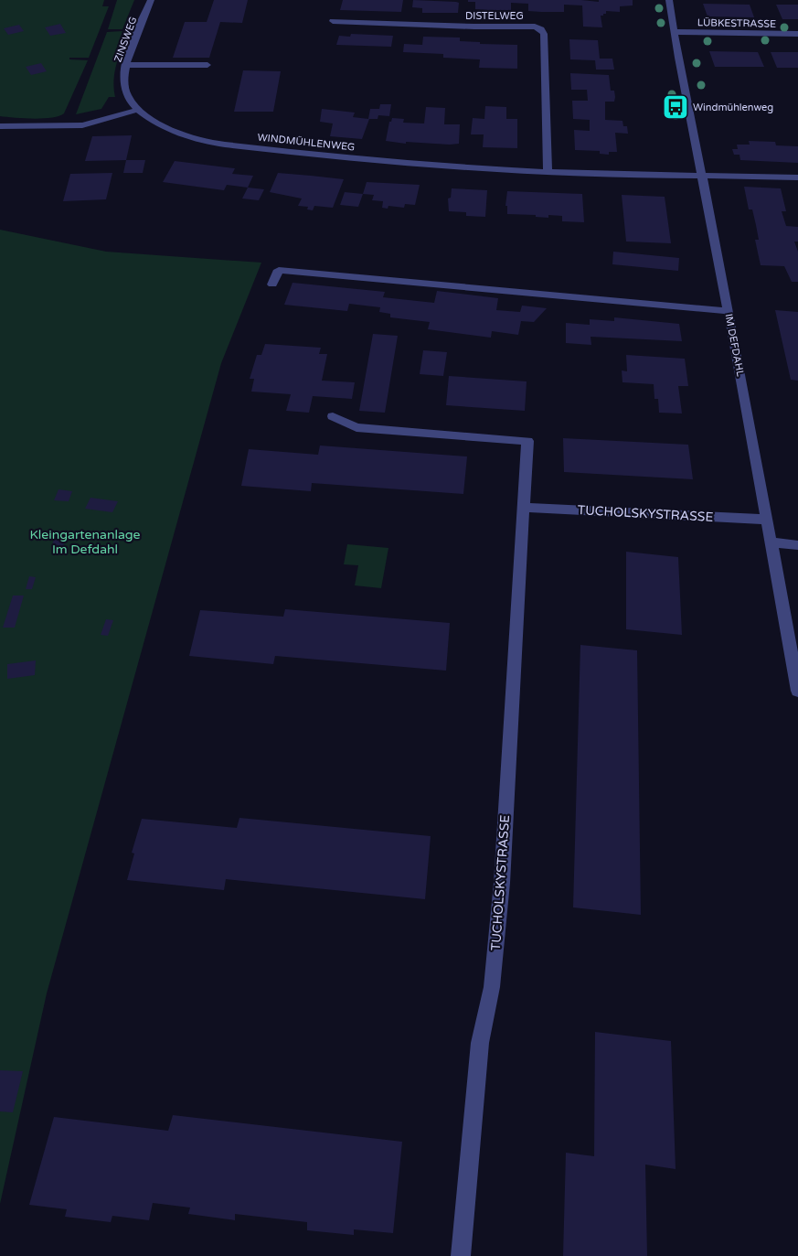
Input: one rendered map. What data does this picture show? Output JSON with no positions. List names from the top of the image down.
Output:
{
  "streets": {
    "street": [
      "DISTELWEG",
      "LÜBKESTRASSE",
      "ZINSWEG",
      "WINDMÜHLENWEG",
      "IM DEFDAHL",
      "TUCHOLSKYSTRASSE"
    ]
  },
  "crossings": [
    ["DISTELWEG", "WINDMÜHLENWEG"],
    ["LÜBKESTRASSE", "IM DEFDAHL"],
    ["ZINSWEG", "WINDMÜHLENWEG"],
    ["WINDMÜHLENWEG", "IM DEFDAHL"],
    ["IM DEFDAHL", "TUCHOLSKYSTRASSE"]
  ],
  "parks": ["Kleingartenanlage Im Defdahl"],
  "places": {
    "bus stop": ["Windmühlenweg"]
  }
}
